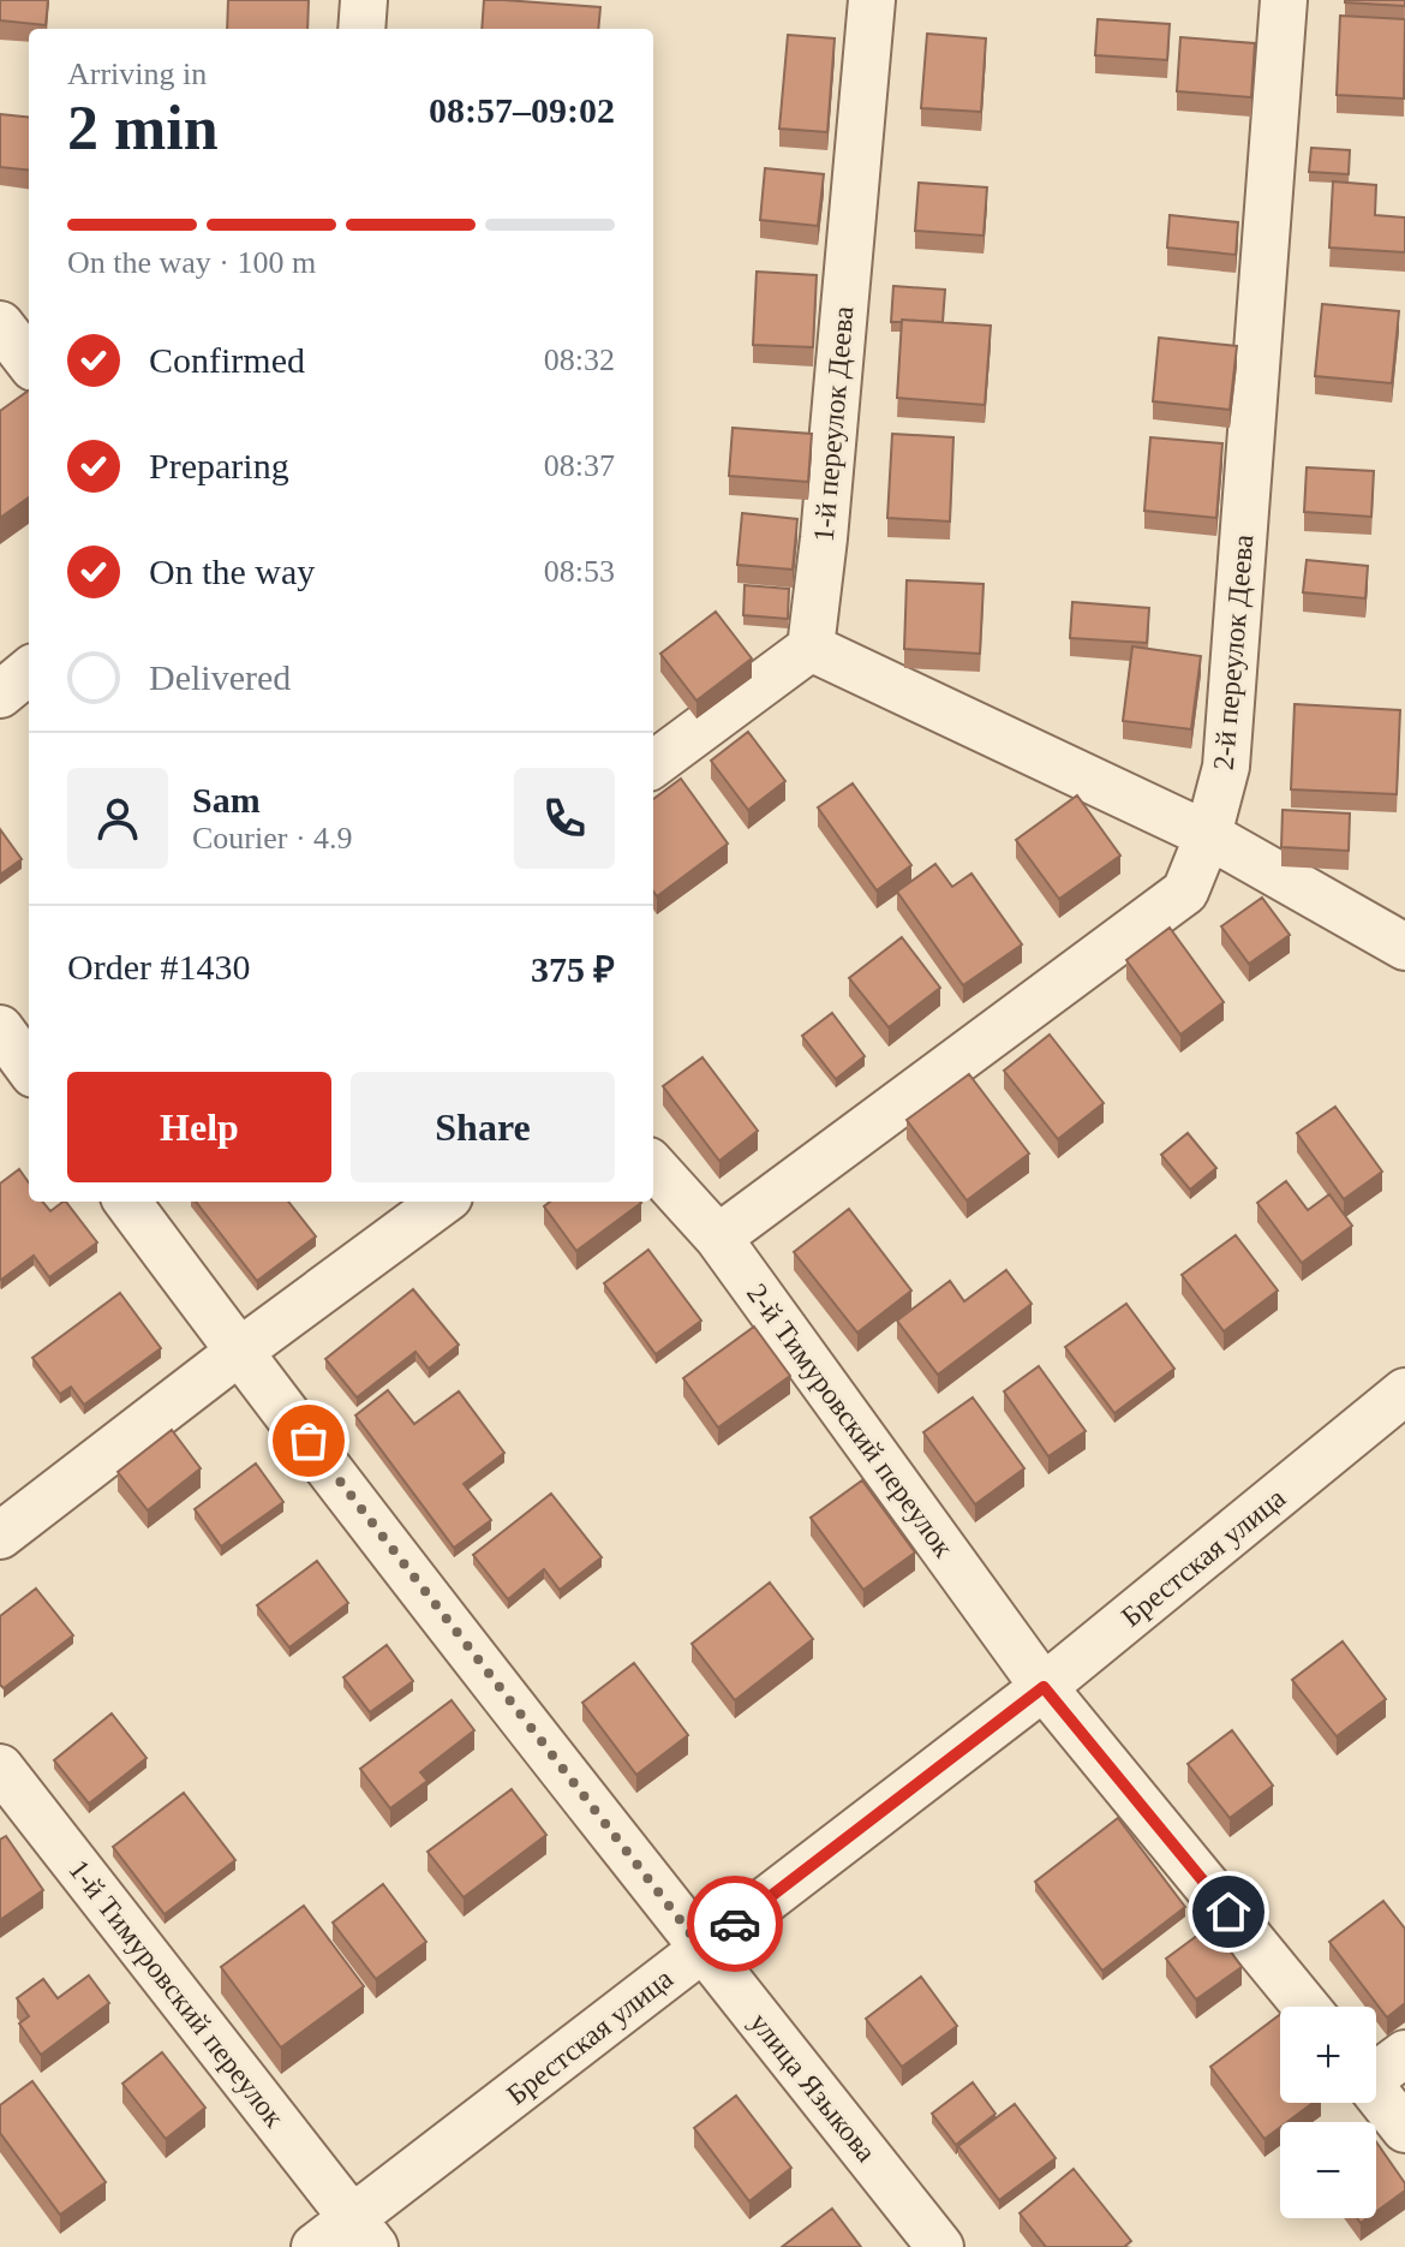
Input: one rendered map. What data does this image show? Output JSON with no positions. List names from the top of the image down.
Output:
{
  "streets": {
    "street": [
      "1-й переулок Деева",
      "2-й переулок Деева",
      "2-й Тимуровский переулок",
      "Брестская улица",
      "1-й Тимуровский переулок",
      "улица Языкова"
    ]
  },
  "crossings": [
    ["2-й переулок Деева", "2-й Тимуровский переулок"],
    ["2-й Тимуровский переулок", "Брестская улица"],
    ["Брестская улица", "1-й Тимуровский переулок"],
    ["Брестская улица", "улица Языкова"]
  ],
  "page": {
    "heading": ["2 min", "Arriving in", "08:57–09:02"],
    "panel": [
      "Sam",
      "Courier · 4.9",
      "Order #1430",
      "375 ₽"
    ],
    "bar": "On the way · 100 m",
    "list": [
      ["Confirmed", "08:32"],
      ["Preparing", "08:37"],
      ["On the way", "08:53"],
      "Delivered"
    ],
    "buttons": ["Help", "Share"],
    "map_buttons": ["+", "−"]
  }
}
